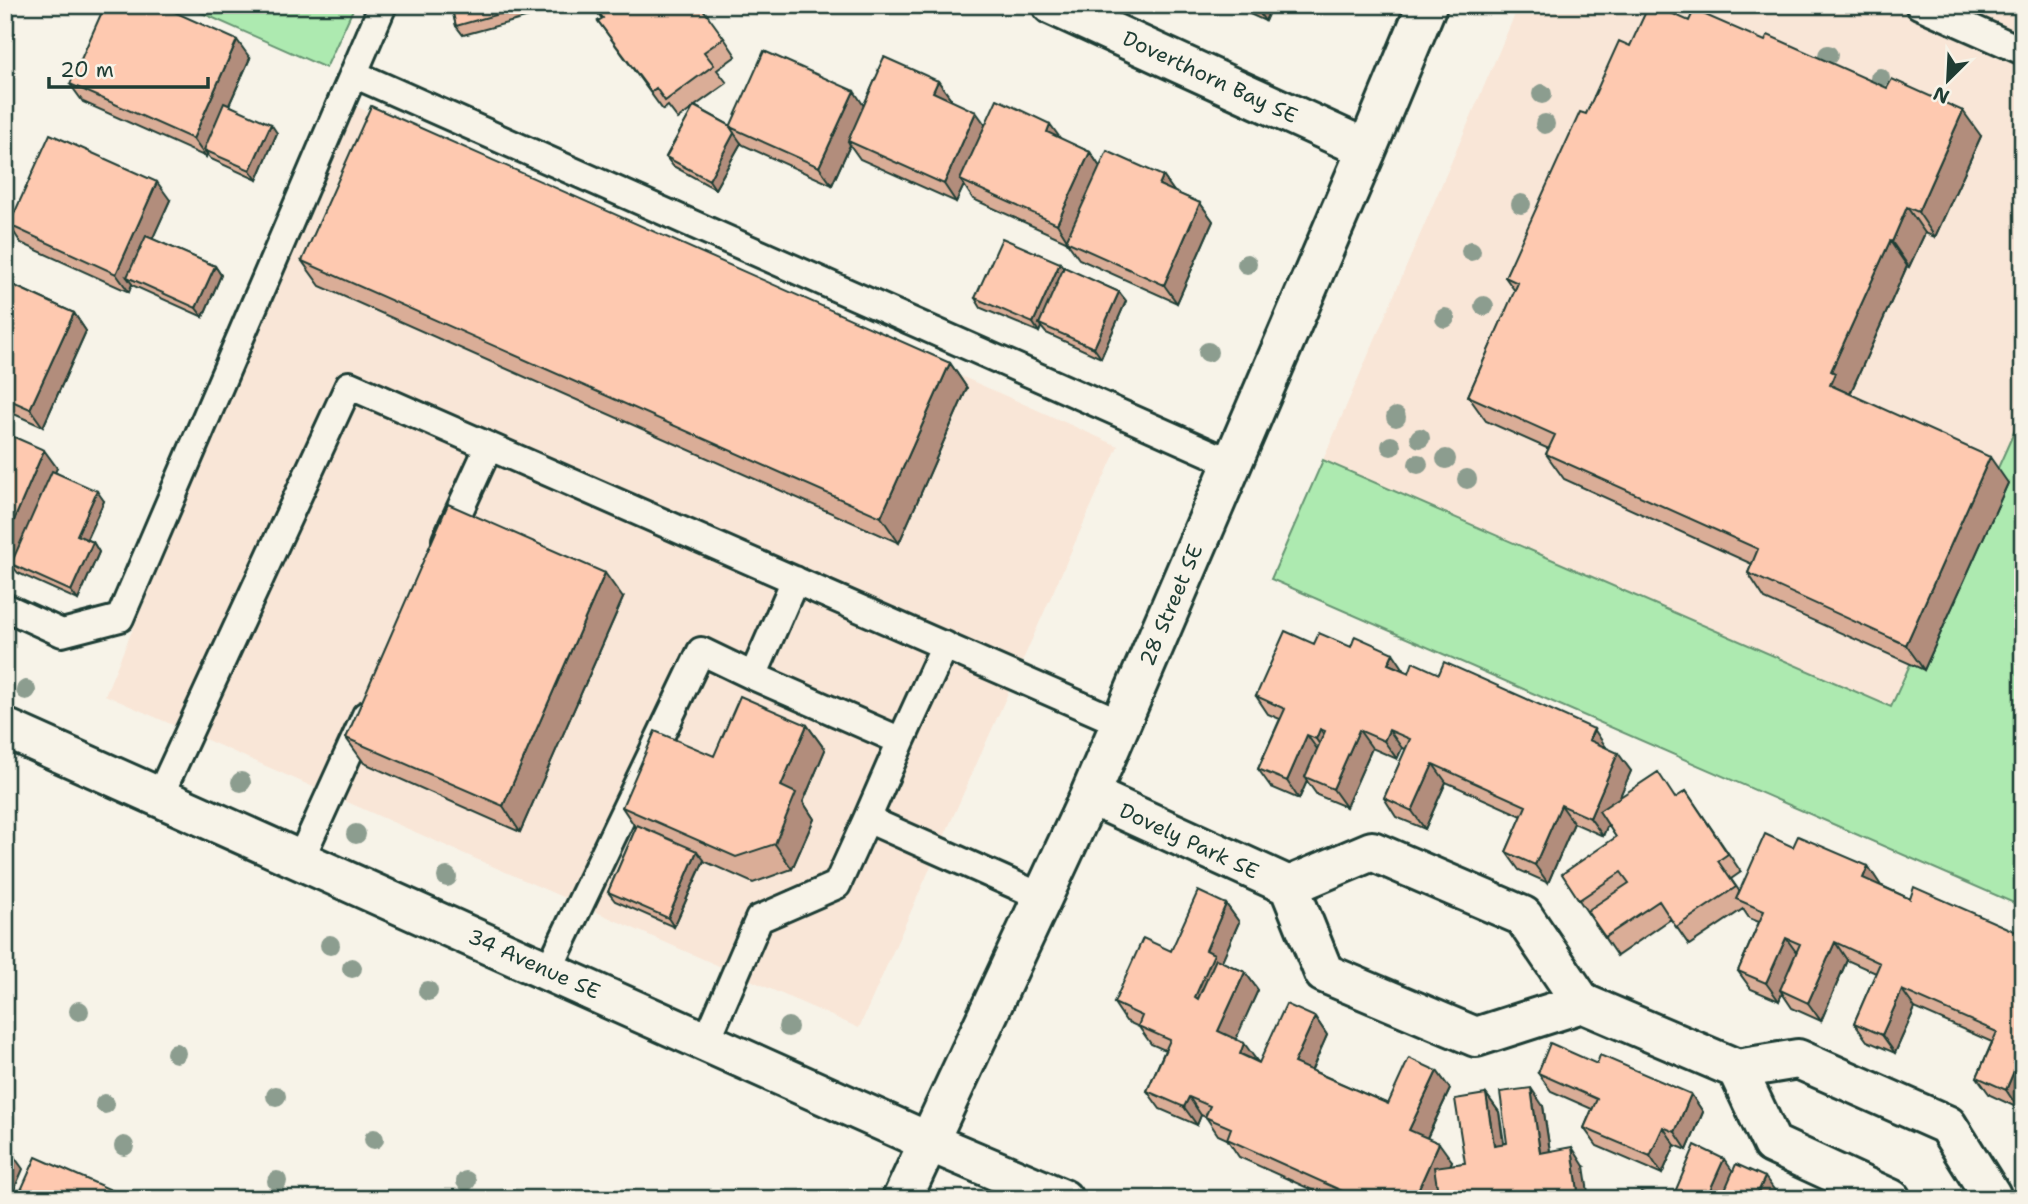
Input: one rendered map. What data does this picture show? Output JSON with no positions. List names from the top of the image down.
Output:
{
  "streets": {
    "street": [
      "Doverthorn Bay SE",
      "28 Street SE",
      "Dovely Park SE",
      "34 Avenue SE"
    ]
  },
  "crossings": [
    ["Doverthorn Bay SE", "28 Street SE"],
    ["28 Street SE", "Dovely Park SE"],
    ["28 Street SE", "34 Avenue SE"]
  ],
  "scale_bar": "20 m",
  "north": "bottom left"
}
